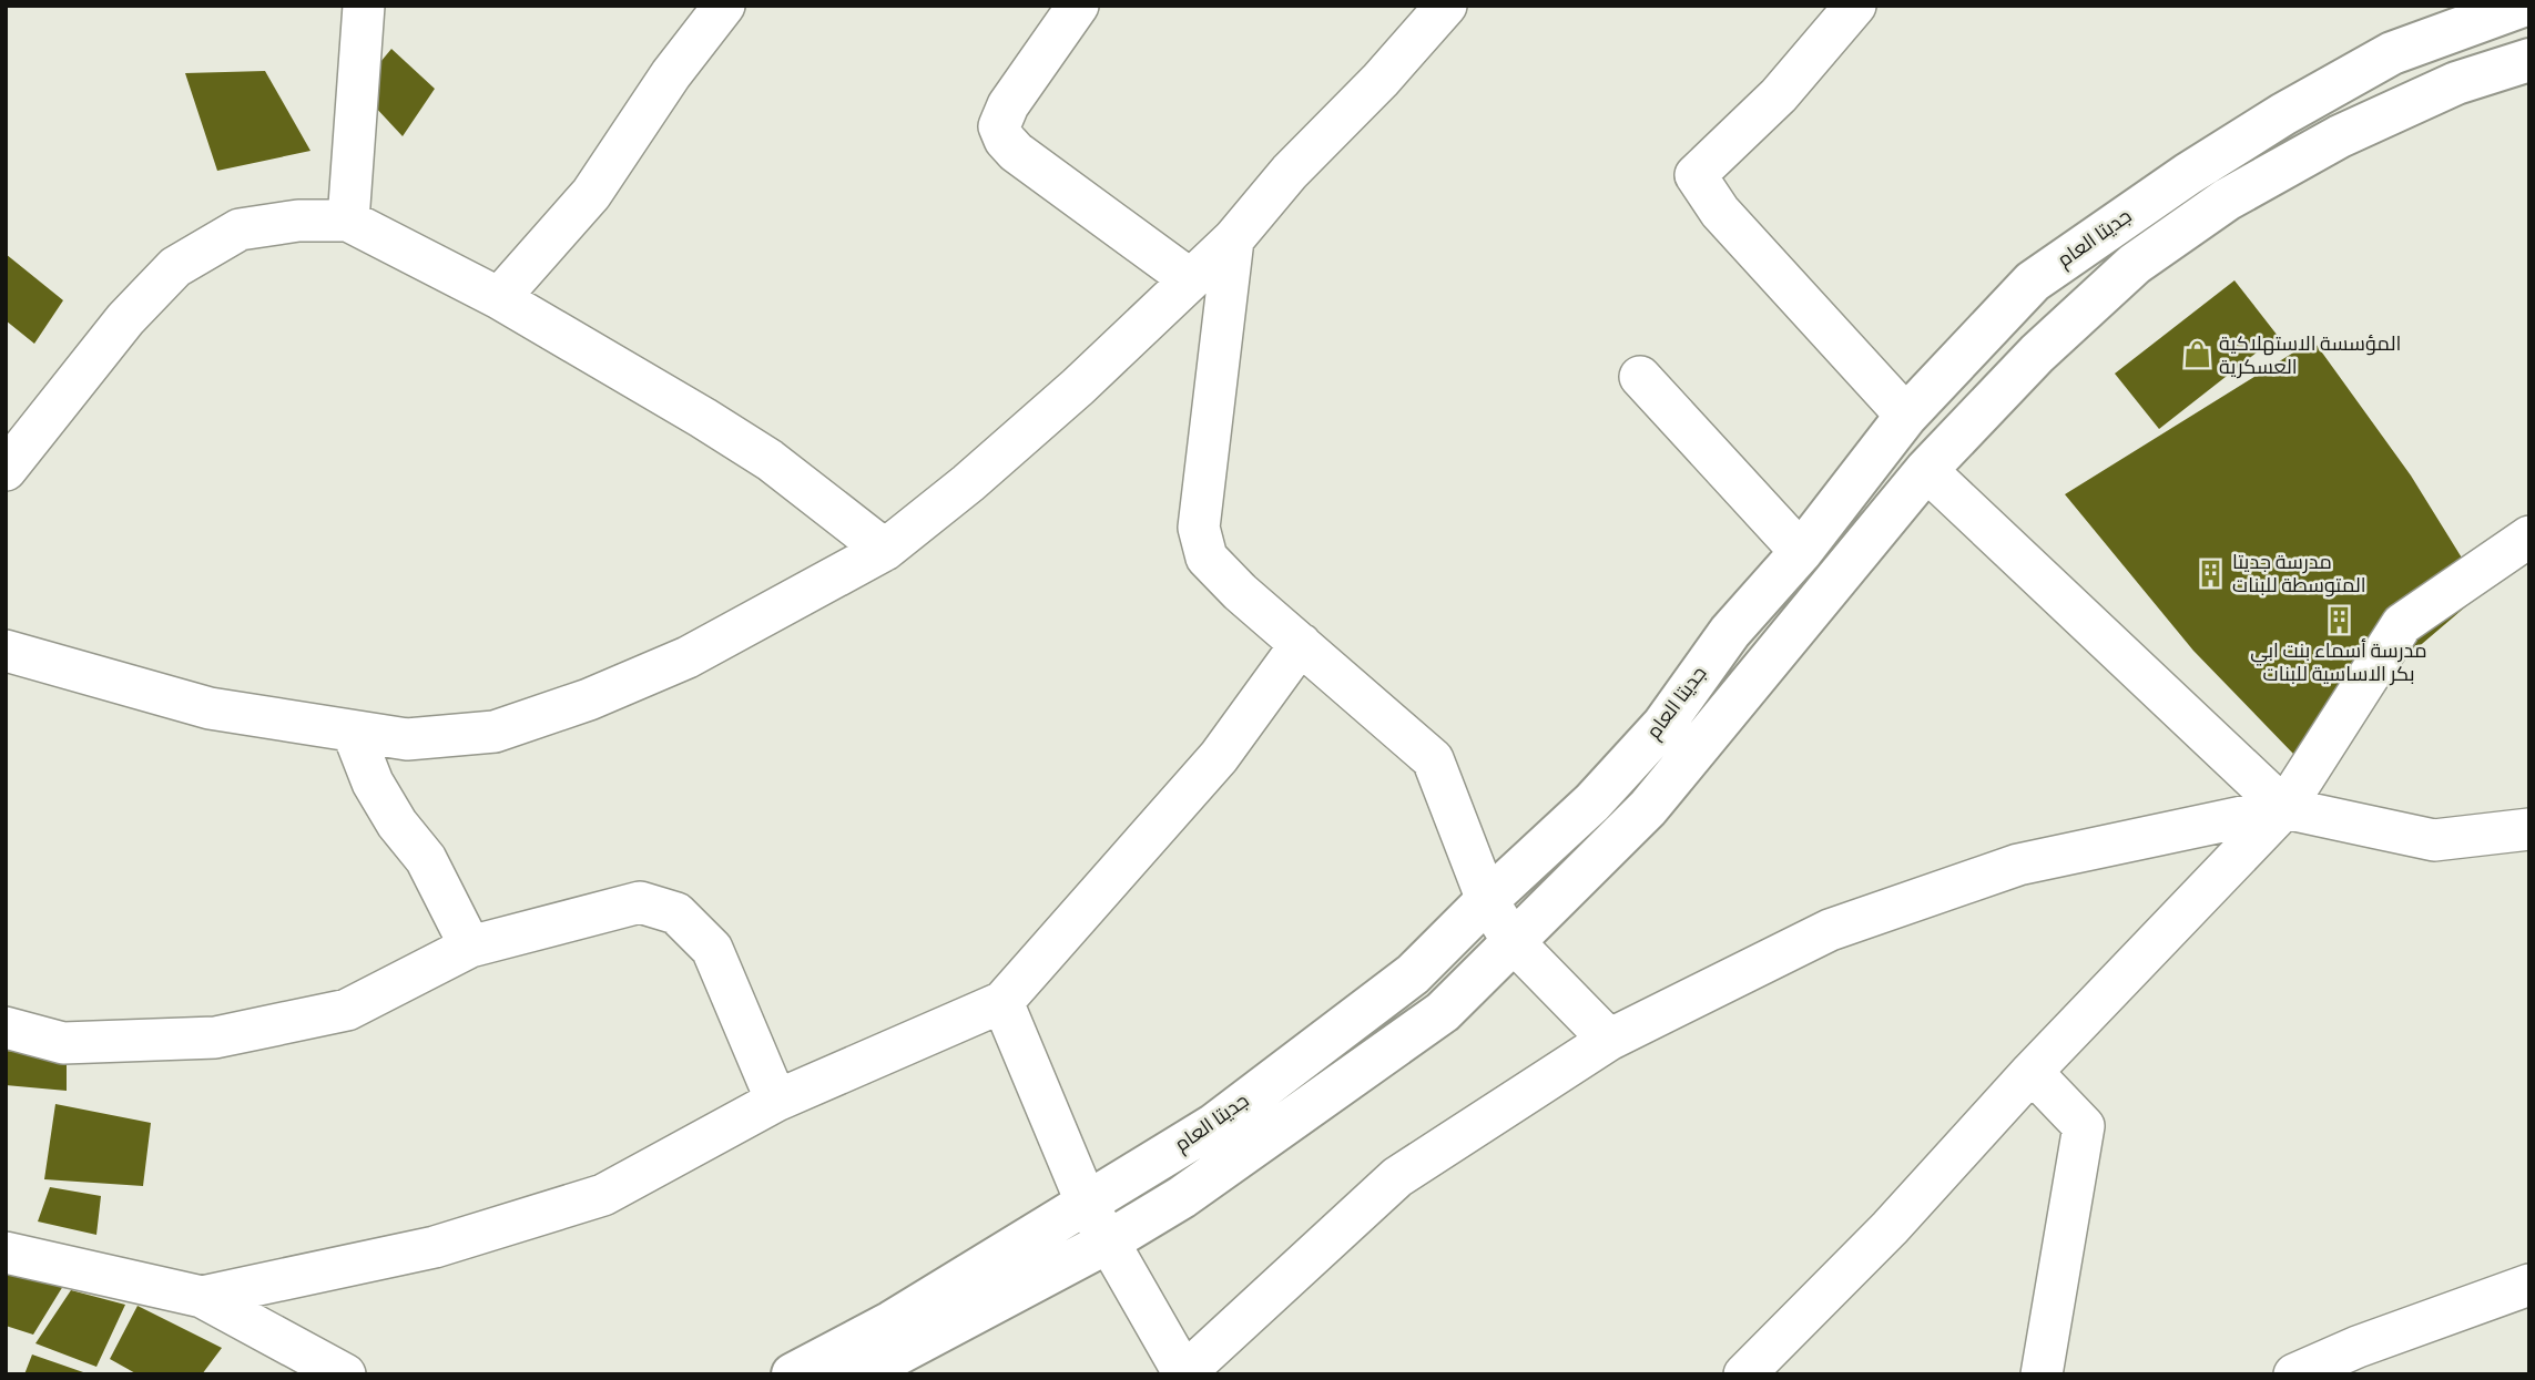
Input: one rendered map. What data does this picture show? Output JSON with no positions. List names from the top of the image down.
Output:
{
  "streets": {
    "main road": ["جديتا العام"]
  },
  "places": {
    "shop": ["المؤسسة الاستهلاكية العسكرية"],
    "building": ["مدرسة جديتا المتوسطة للبنات", "مدرسة أسماء بنت ابي بكر الاساسية للبنات"]
  }
}
